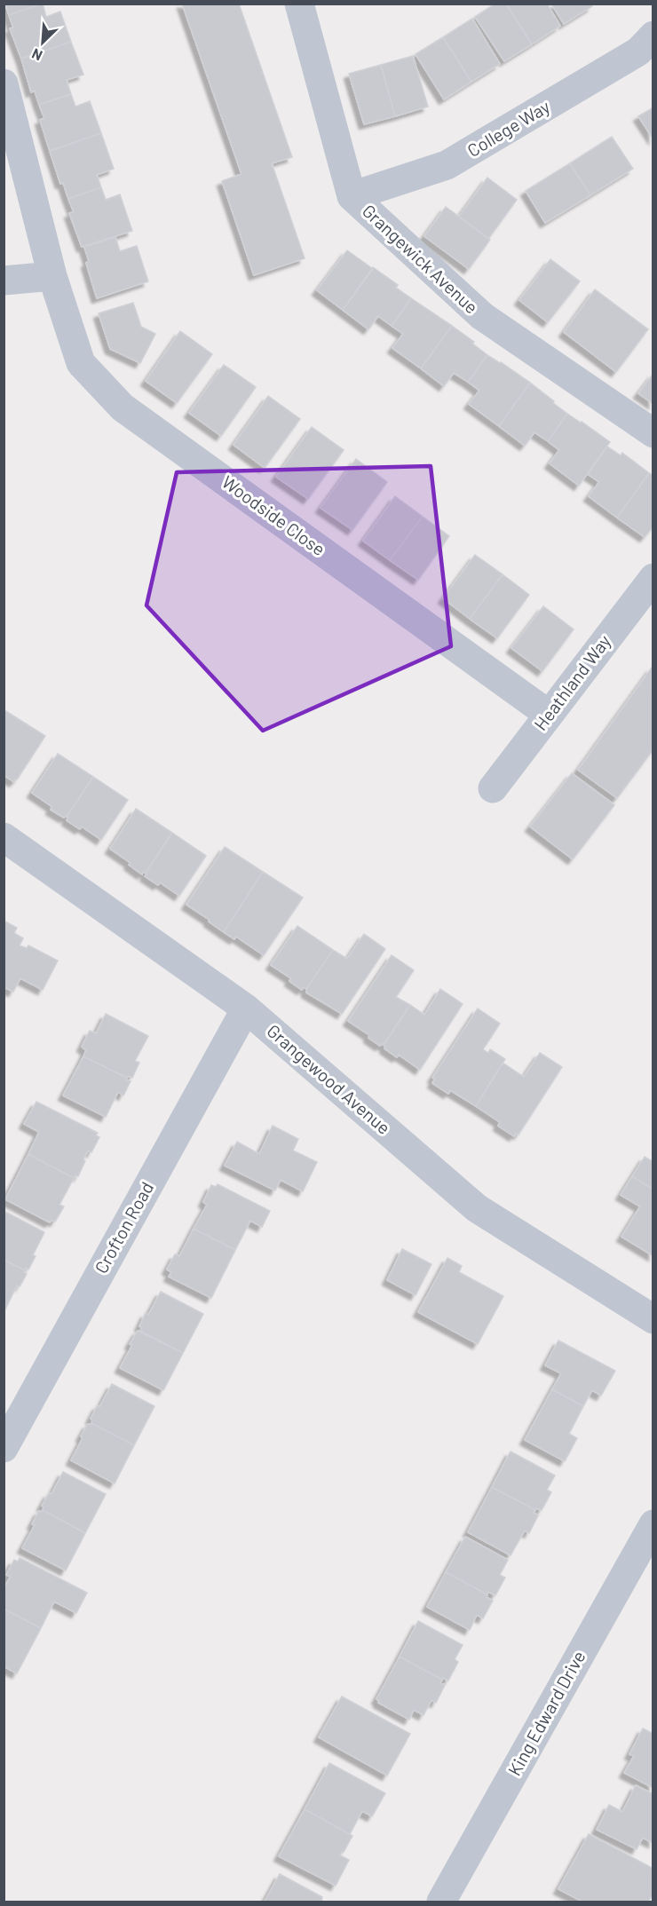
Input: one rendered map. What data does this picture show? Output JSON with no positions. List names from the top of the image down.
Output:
{
  "streets": {
    "street": [
      "College Way",
      "Grangewick Avenue",
      "Woodside Close",
      "Heathland Way",
      "Grangewood Avenue",
      "Crofton Road",
      "King Edward Drive"
    ]
  },
  "crossings": [
    ["College Way", "Grangewick Avenue"],
    ["Woodside Close", "Heathland Way"],
    ["Grangewood Avenue", "Crofton Road"]
  ],
  "north": "bottom left"
}
